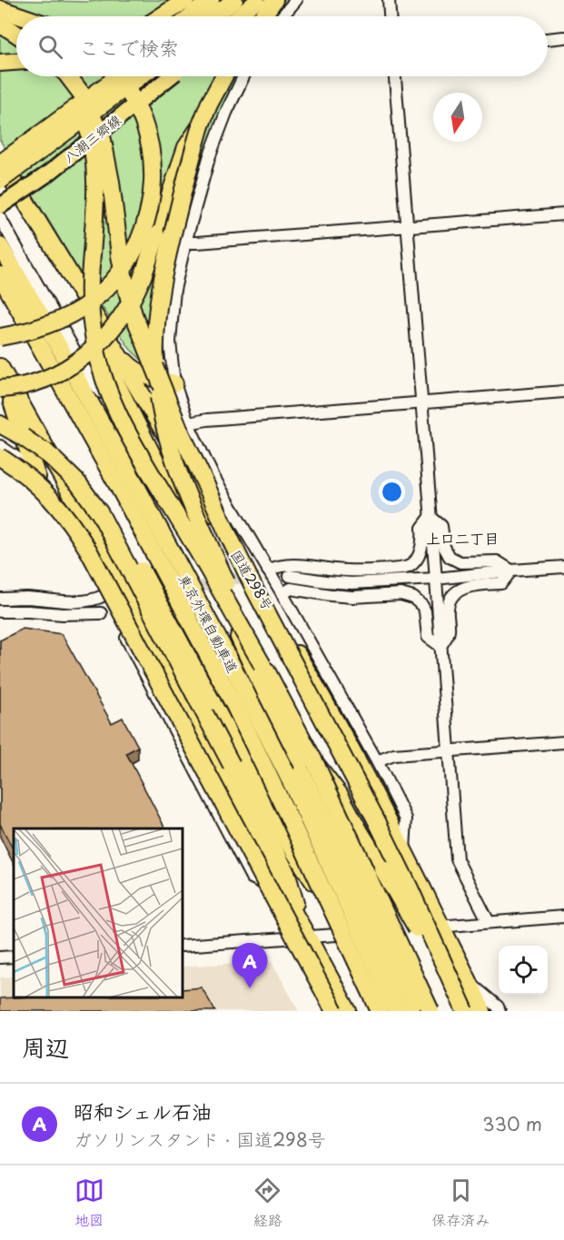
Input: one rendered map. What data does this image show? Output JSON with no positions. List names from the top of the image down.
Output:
{
  "streets": {
    "highway": ["国道298号", "東京外環自動車道"],
    "main road": ["八潮三郷線"]
  },
  "districts": ["上口二丁目"],
  "north": "bottom",
  "page": {
    "search": "ここで検索",
    "pins": "A",
    "heading": "周辺",
    "list": [
      {
        "mark": "A",
        "name": "昭和シェル石油",
        "note": "ガソリンスタンド · 国道298号",
        "value": "330 m"
      }
    ],
    "nav": ["地図", "経路", "保存済み"]
  }
}
